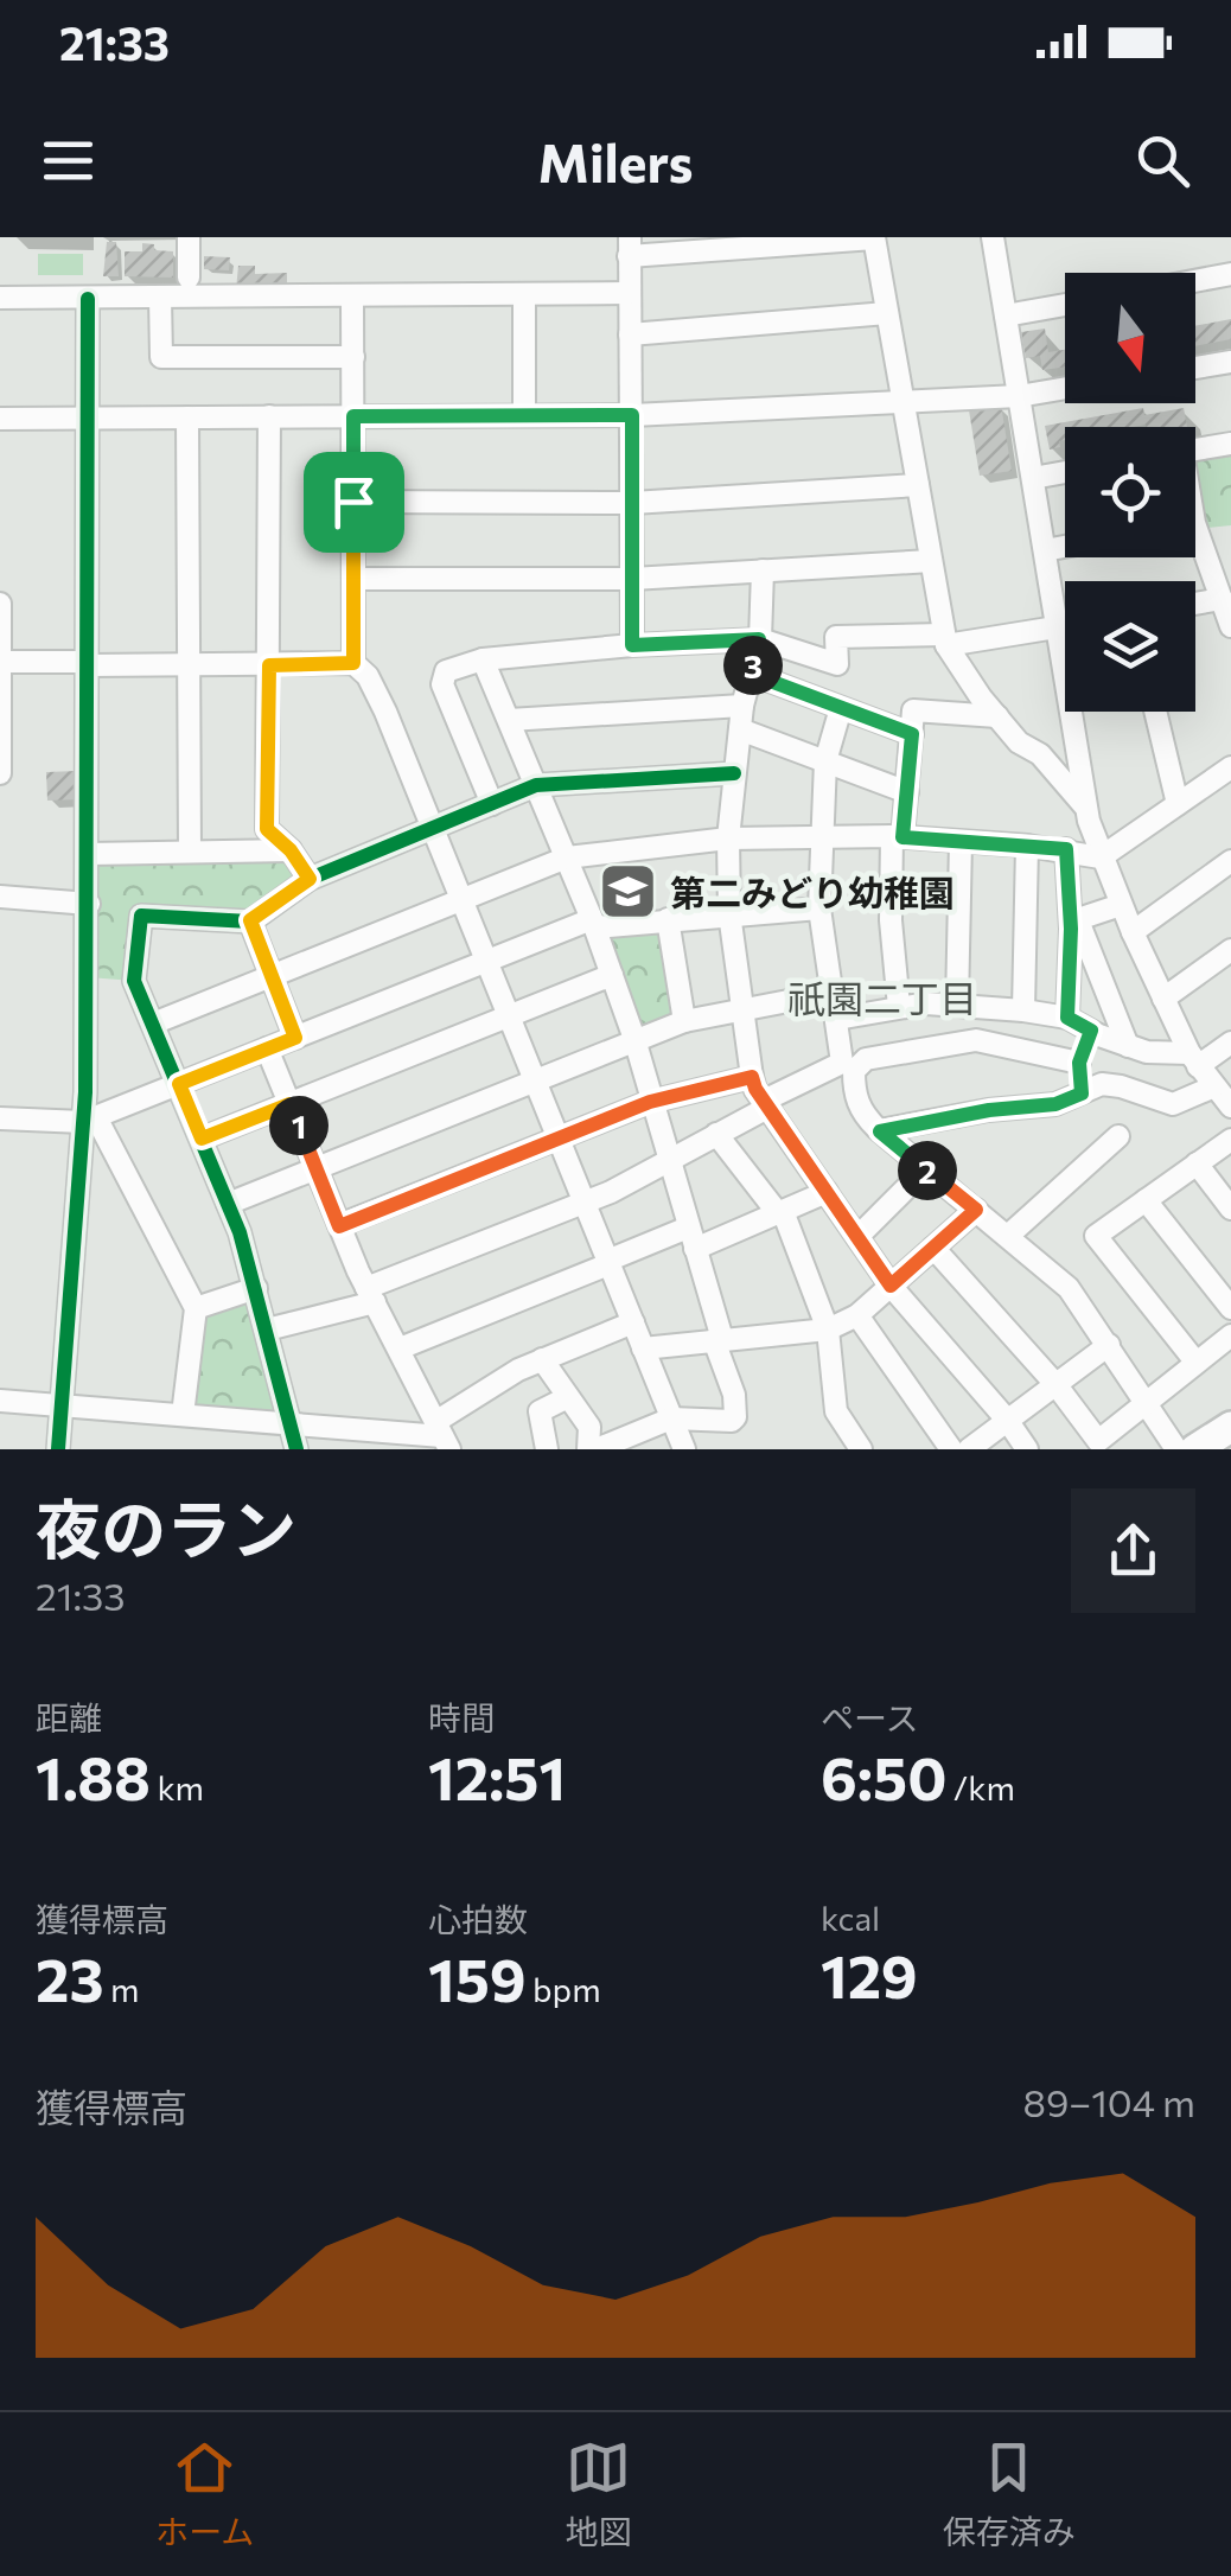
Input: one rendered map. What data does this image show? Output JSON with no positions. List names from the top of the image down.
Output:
{
  "districts": ["祇園二丁目"],
  "places": {
    "school or university": ["第二みどり幼稚園"]
  },
  "north": "bottom",
  "page": {
    "status": "21:33",
    "header": "Milers",
    "pins": ["3", "1", "2"],
    "heading": ["夜のラン", "21:33"],
    "stats": [
      ["距離", "1.88 km"],
      ["時間", "12:51"],
      ["ペース", "6:50 /km"],
      ["獲得標高", "23 m"],
      ["心拍数", "159 bpm"],
      ["kcal", "129"]
    ],
    "chart": ["獲得標高", "89–104 m"],
    "tabs": ["ホーム", "地図", "保存済み"]
  }
}
